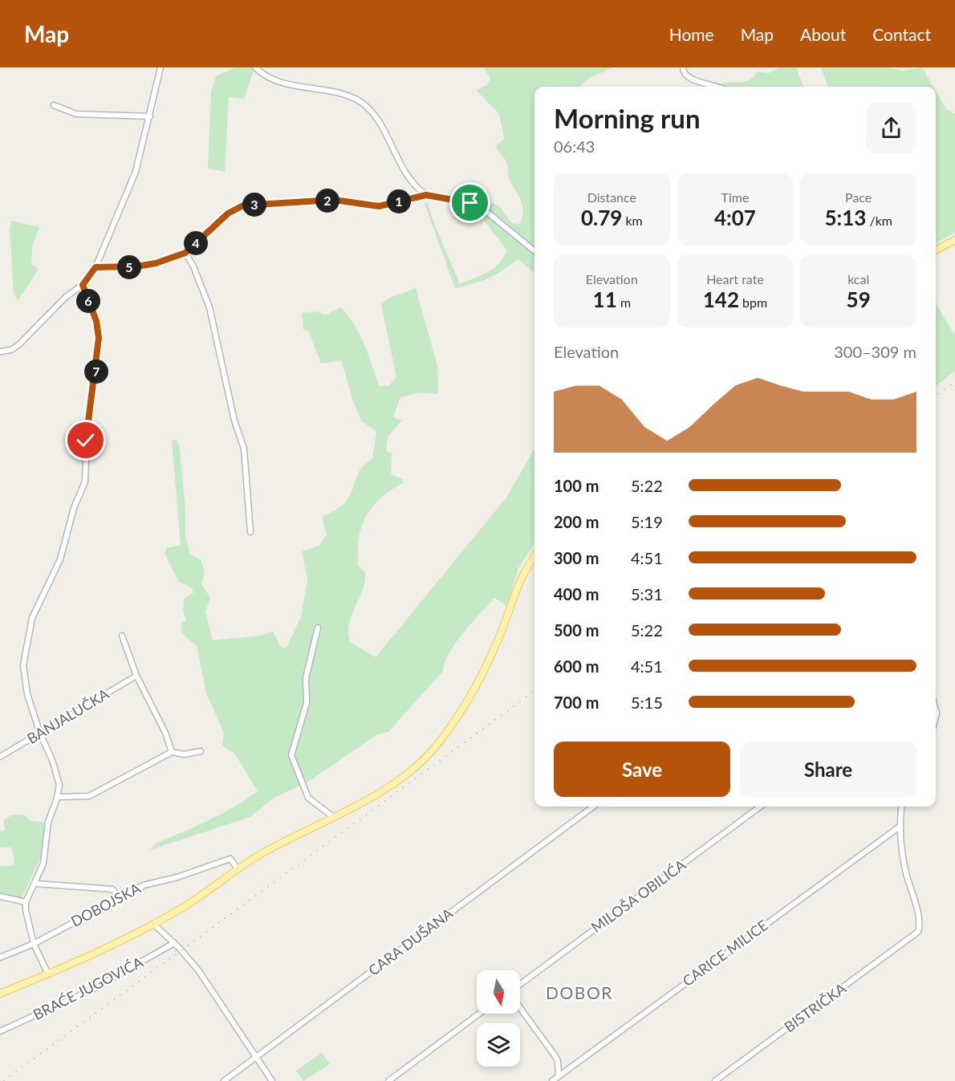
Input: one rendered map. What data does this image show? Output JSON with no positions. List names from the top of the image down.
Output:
{
  "streets": {
    "street": [
      "BANJALUČKA",
      "MILOŠA OBILIĆA",
      "DOBOJSKA",
      "CARA DUŠANA",
      "CARICE MILICE",
      "BRAĆE JUGOVIĆA",
      "BISTRIČKA"
    ]
  },
  "crossings": [
    ["CARICE MILICE", "BISTRIČKA"]
  ],
  "districts": ["DOBOR"],
  "north": "bottom",
  "page": {
    "header": "Map",
    "nav": [
      "Home",
      "Map",
      "About",
      "Contact"
    ],
    "heading": ["Morning run", "06:43"],
    "stats": [
      ["Distance", "0.79 km"],
      ["Time", "4:07"],
      ["Pace", "5:13 /km"],
      ["Elevation", "11 m"],
      ["Heart rate", "142 bpm"],
      ["kcal", "59"]
    ],
    "pins": [
      "2",
      "1",
      "3",
      "4",
      "5",
      "6",
      "7"
    ],
    "chart": ["Elevation", "300–309 m"],
    "list": [
      {
        "name": "100 m",
        "note": "5:22"
      },
      {
        "name": "200 m",
        "note": "5:19"
      },
      {
        "name": "300 m",
        "note": "4:51"
      },
      {
        "name": "400 m",
        "note": "5:31"
      },
      {
        "name": "500 m",
        "note": "5:22"
      },
      {
        "name": "600 m",
        "note": "4:51"
      },
      {
        "name": "700 m",
        "note": "5:15"
      }
    ],
    "buttons": ["Save", "Share"]
  }
}
